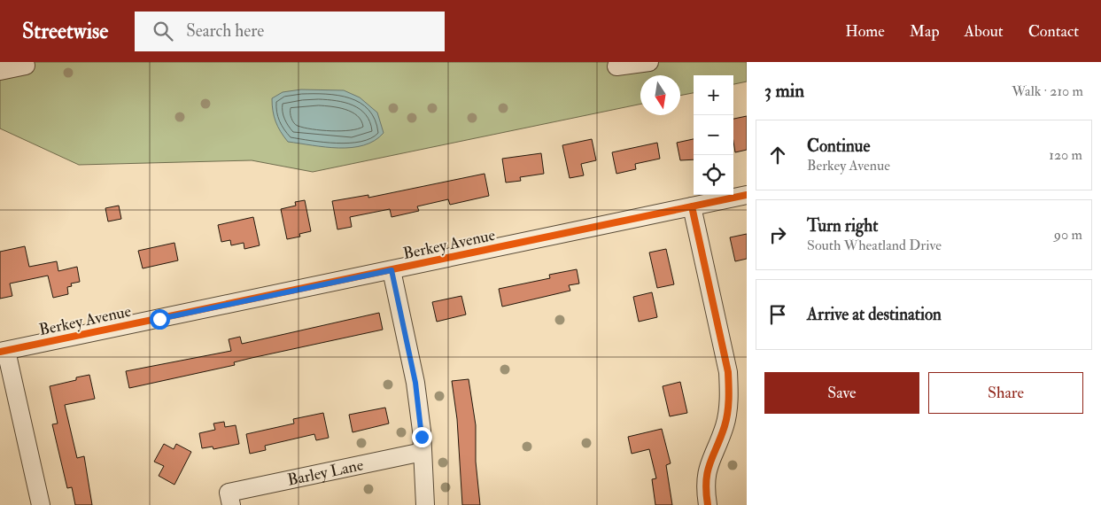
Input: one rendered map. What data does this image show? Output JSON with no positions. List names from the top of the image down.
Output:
{
  "streets": {
    "street": ["Berkey Avenue", "Barley Lane"]
  },
  "north": "bottom",
  "page": {
    "header": "Streetwise",
    "search": "Search here",
    "nav": [
      "Home",
      "Map",
      "About",
      "Contact"
    ],
    "heading": ["3 min", "Walk · 210 m"],
    "map_buttons": ["+", "−"],
    "list": [
      ["Continue", "Berkey Avenue", "120 m"],
      ["Turn right", "South Wheatland Drive", "90 m"],
      "Arrive at destination"
    ],
    "buttons": ["Save", "Share"]
  }
}
